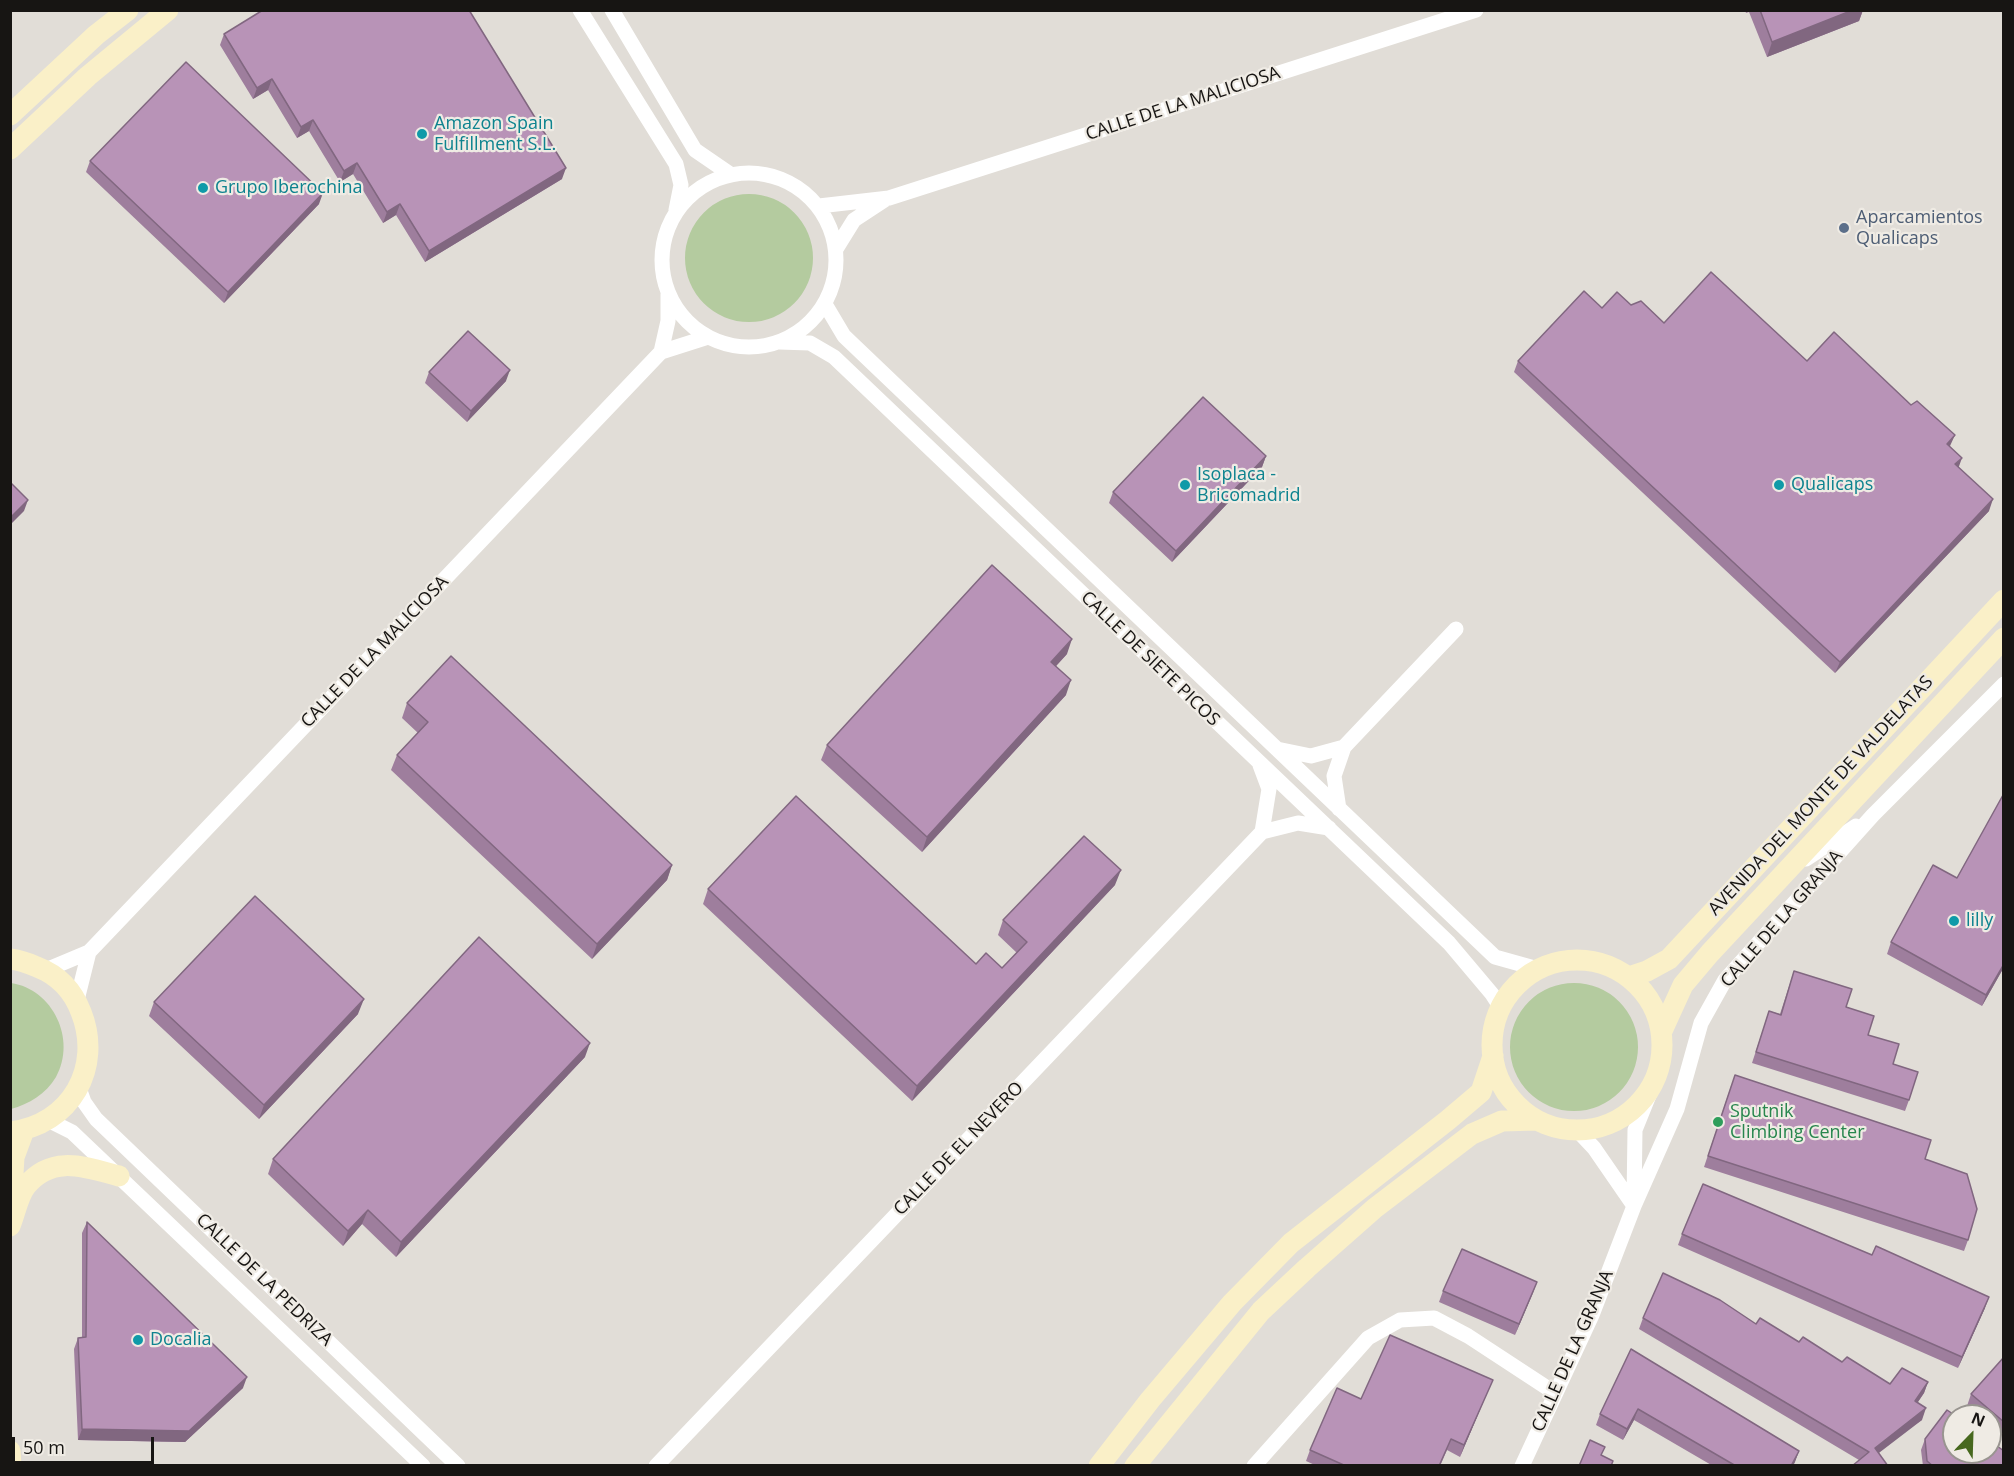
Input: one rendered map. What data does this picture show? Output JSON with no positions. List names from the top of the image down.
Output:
{
  "streets": {
    "street": [
      "CALLE DE LA MALICIOSA",
      "CALLE DE SIETE PICOS",
      "AVENIDA DEL MONTE DE VALDELATAS",
      "CALLE DE LA GRANJA",
      "CALLE DE EL NEVERO",
      "CALLE DE LA PEDRIZA"
    ]
  },
  "crossings": [
    ["CALLE DE LA MALICIOSA", "CALLE DE SIETE PICOS"],
    ["CALLE DE SIETE PICOS", "AVENIDA DEL MONTE DE VALDELATAS"]
  ],
  "places": [
    "Amazon Spain Fulfillment S.L.",
    "Grupo Iberochina",
    "Aparcamientos Qualicaps",
    "Isoplaca - Bricomadrid",
    "Qualicaps",
    "lilly",
    "Sputnik Climbing Center",
    "Docalia"
  ],
  "scale_bar": "50 m",
  "north": "top right"
}
